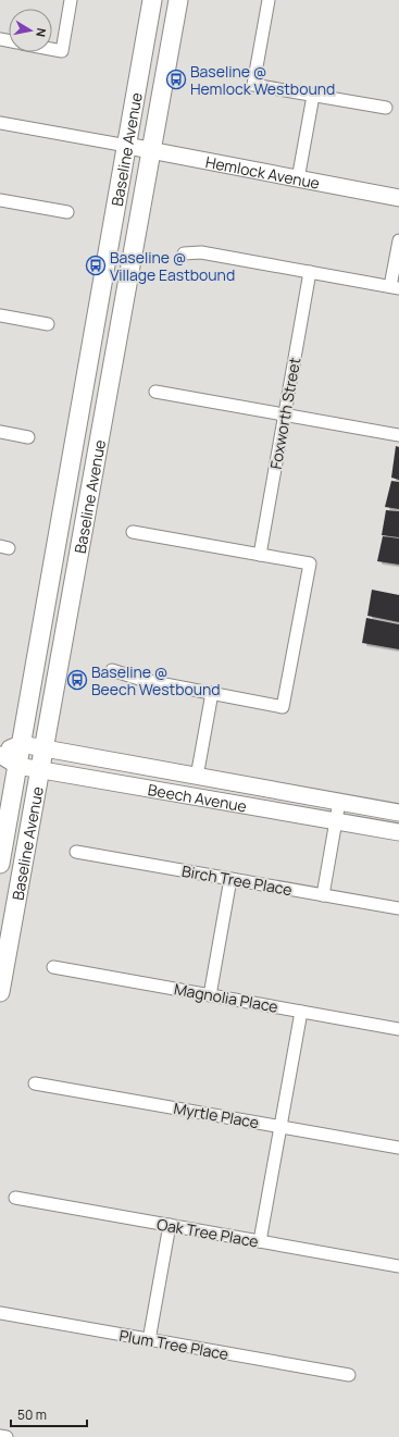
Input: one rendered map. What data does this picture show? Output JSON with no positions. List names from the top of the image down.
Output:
{
  "streets": {
    "main road": ["Baseline Avenue", "Hemlock Avenue", "Beech Avenue"],
    "street": [
      "Foxworth Street",
      "Birch Tree Place",
      "Magnolia Place",
      "Myrtle Place",
      "Oak Tree Place",
      "Plum Tree Place"
    ]
  },
  "crossings": [
    ["Baseline Avenue", "Hemlock Avenue"],
    ["Baseline Avenue", "Beech Avenue"]
  ],
  "places": {
    "bus stop": ["Baseline @ Hemlock Westbound", "Baseline @ Village Eastbound", "Baseline @ Beech Westbound"]
  },
  "scale_bar": "50 m",
  "north": "right"
}
